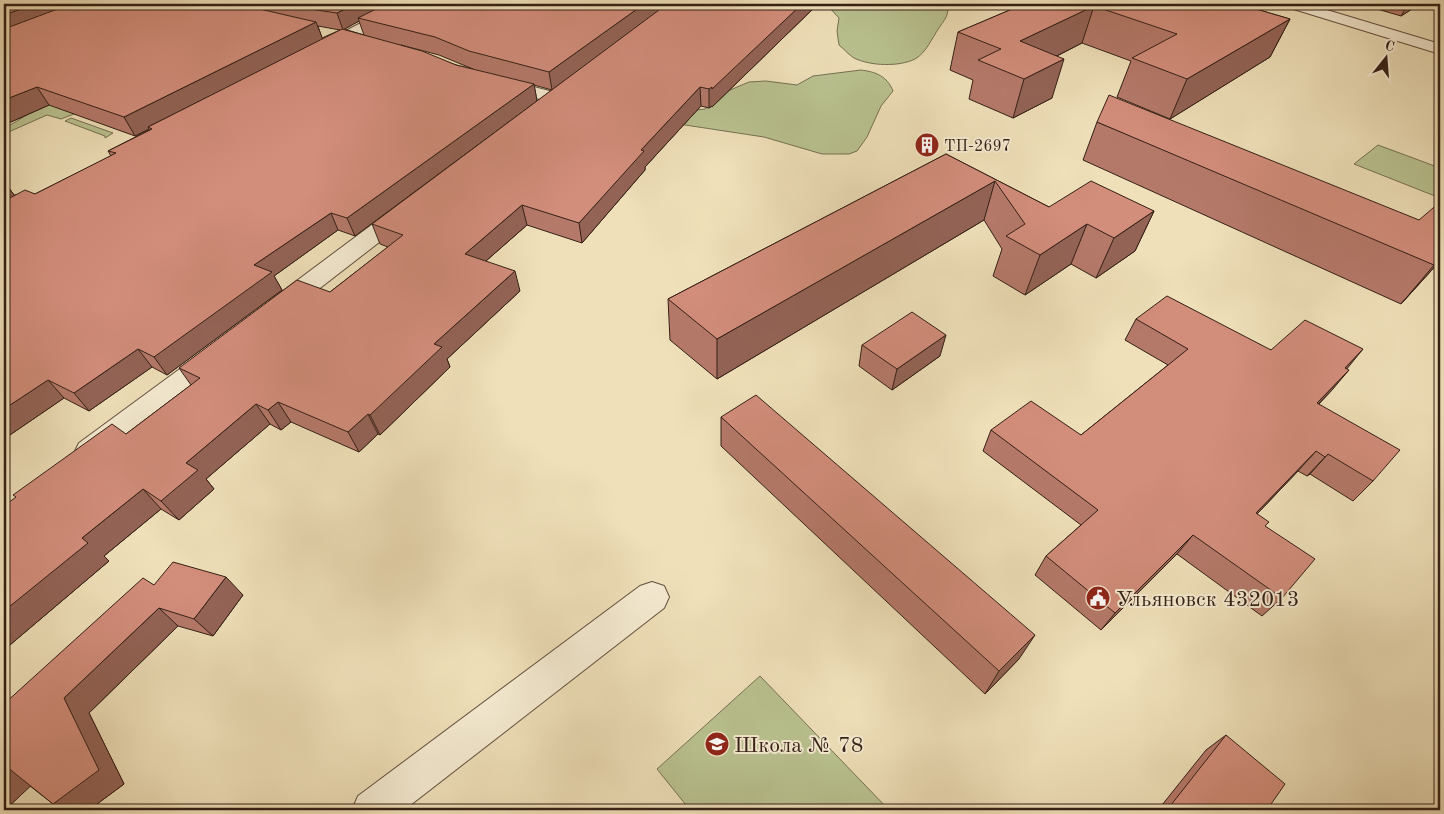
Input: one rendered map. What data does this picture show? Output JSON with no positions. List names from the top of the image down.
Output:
{
  "places": {
    "building": ["ТП-2697"],
    "public building": ["Ульяновск 432013"],
    "school or university": ["Школа № 78"]
  },
  "north": "top"
}
